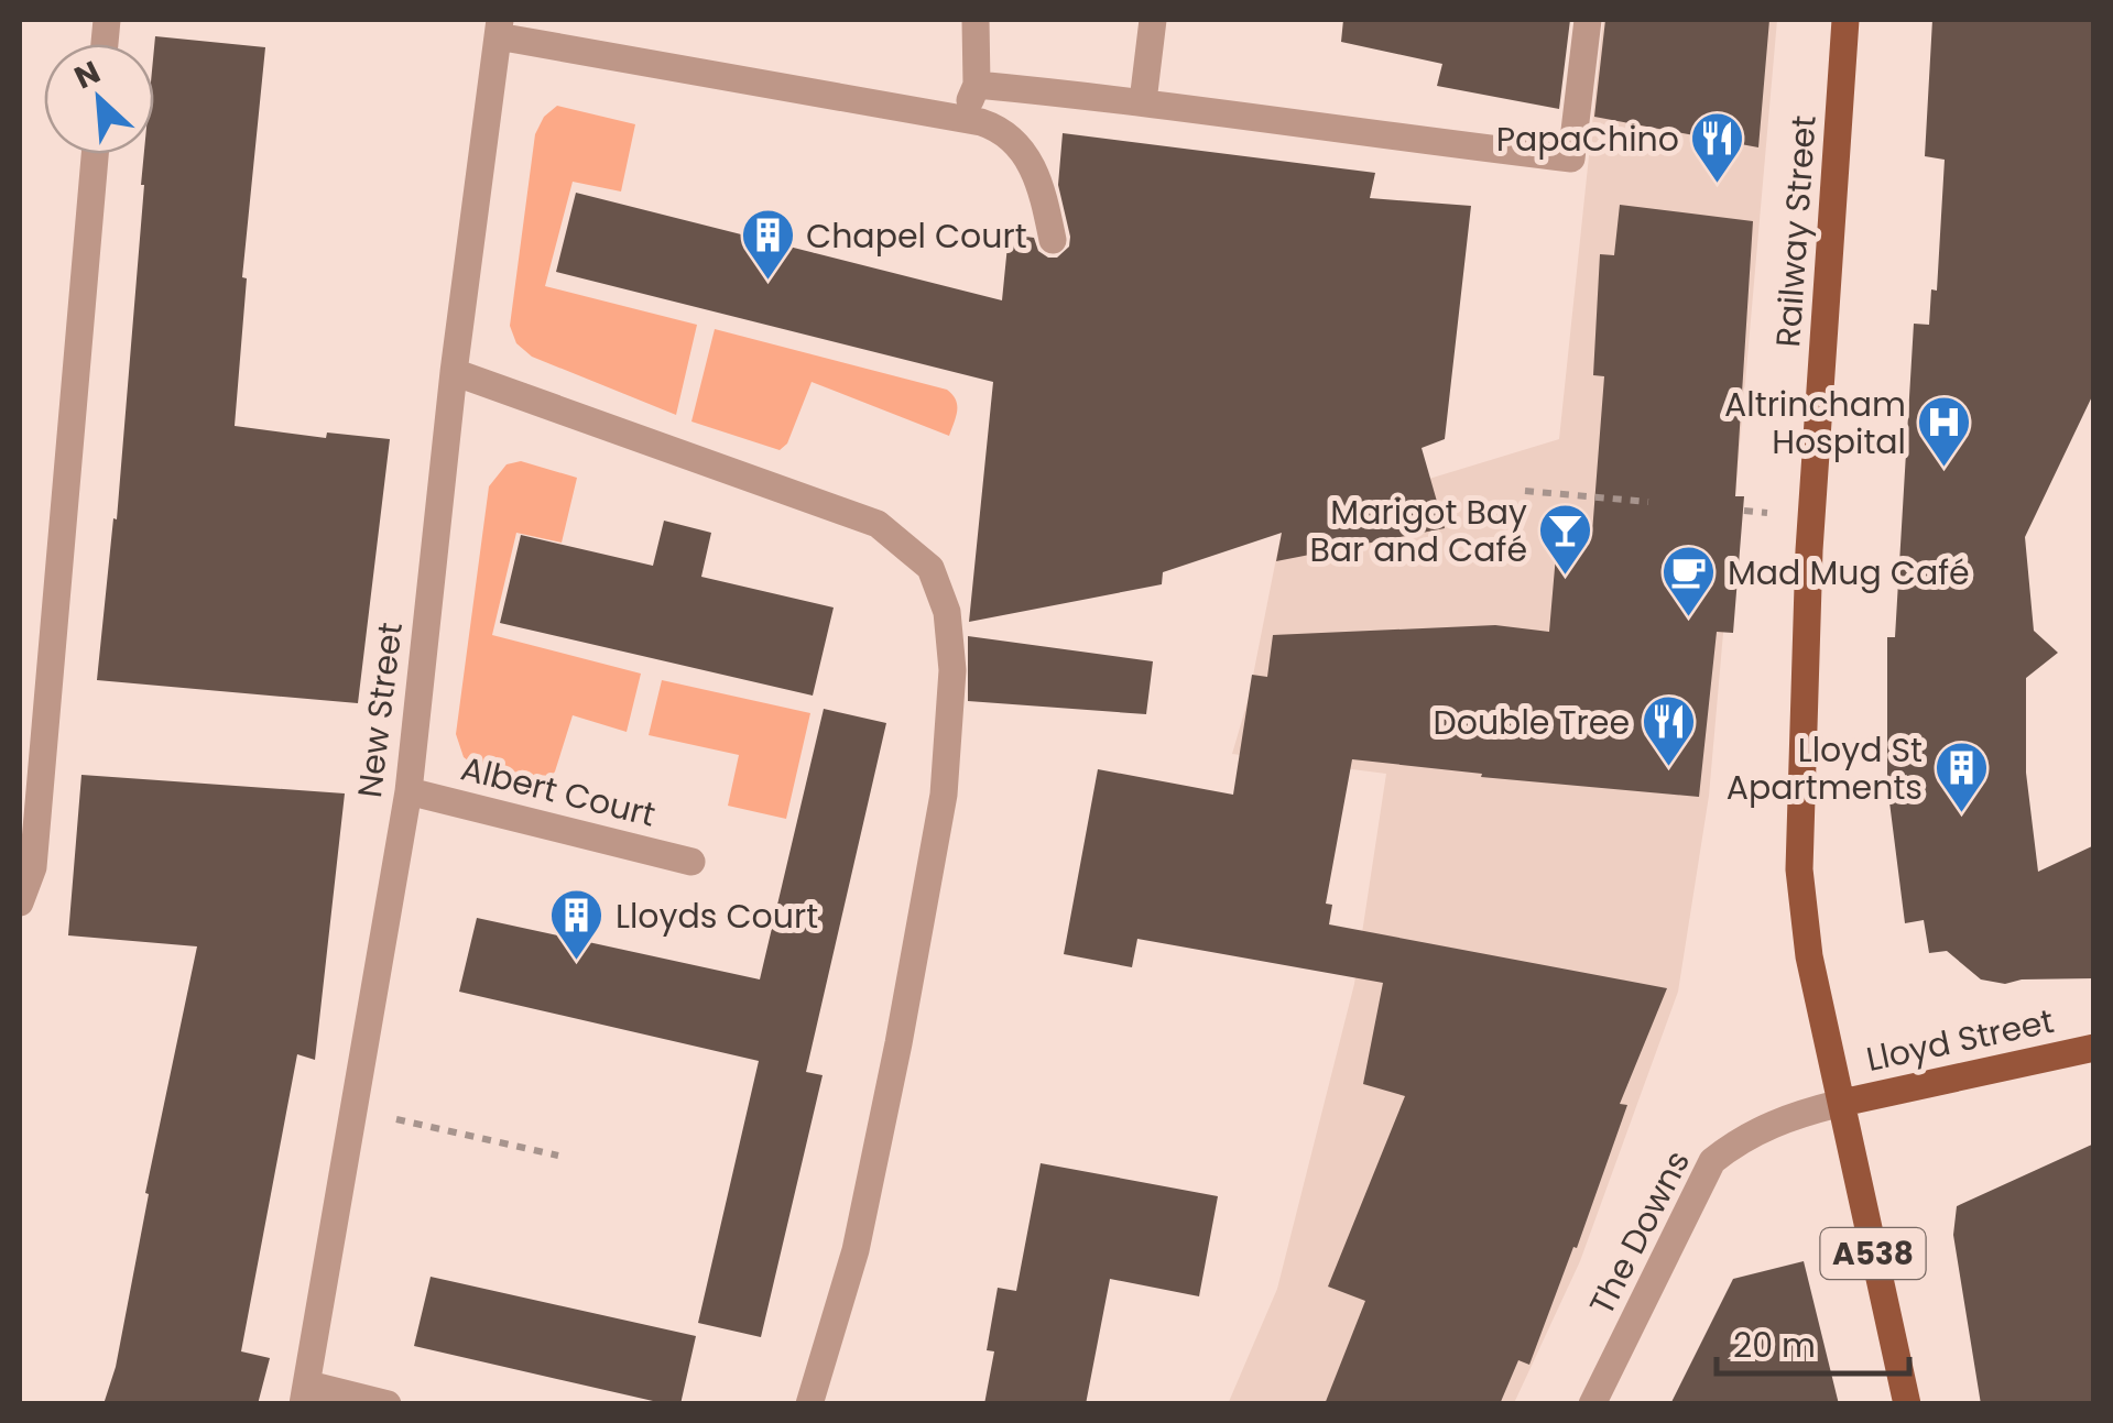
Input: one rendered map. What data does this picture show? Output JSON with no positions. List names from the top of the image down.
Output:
{
  "streets": {
    "main road": ["Railway Street", "Lloyd Street", "A538"],
    "street": ["New Street", "Albert Court", "The Downs"]
  },
  "crossings": [
    ["Railway Street", "Lloyd Street"],
    ["Railway Street", "The Downs"],
    ["Railway Street", "A538"],
    ["New Street", "Albert Court"],
    ["Lloyd Street", "The Downs"],
    ["Lloyd Street", "A538"],
    ["The Downs", "A538"]
  ],
  "places": {
    "restaurant": ["PapaChino", "Double Tree"],
    "building": ["Chapel Court", "Lloyd St Apartments", "Lloyds Court"],
    "hospital": ["Altrincham Hospital"],
    "bar": ["Marigot Bay Bar and Café"],
    "cafe": ["Mad Mug Café"]
  },
  "scale_bar": "20 m",
  "north": "top left"
}
